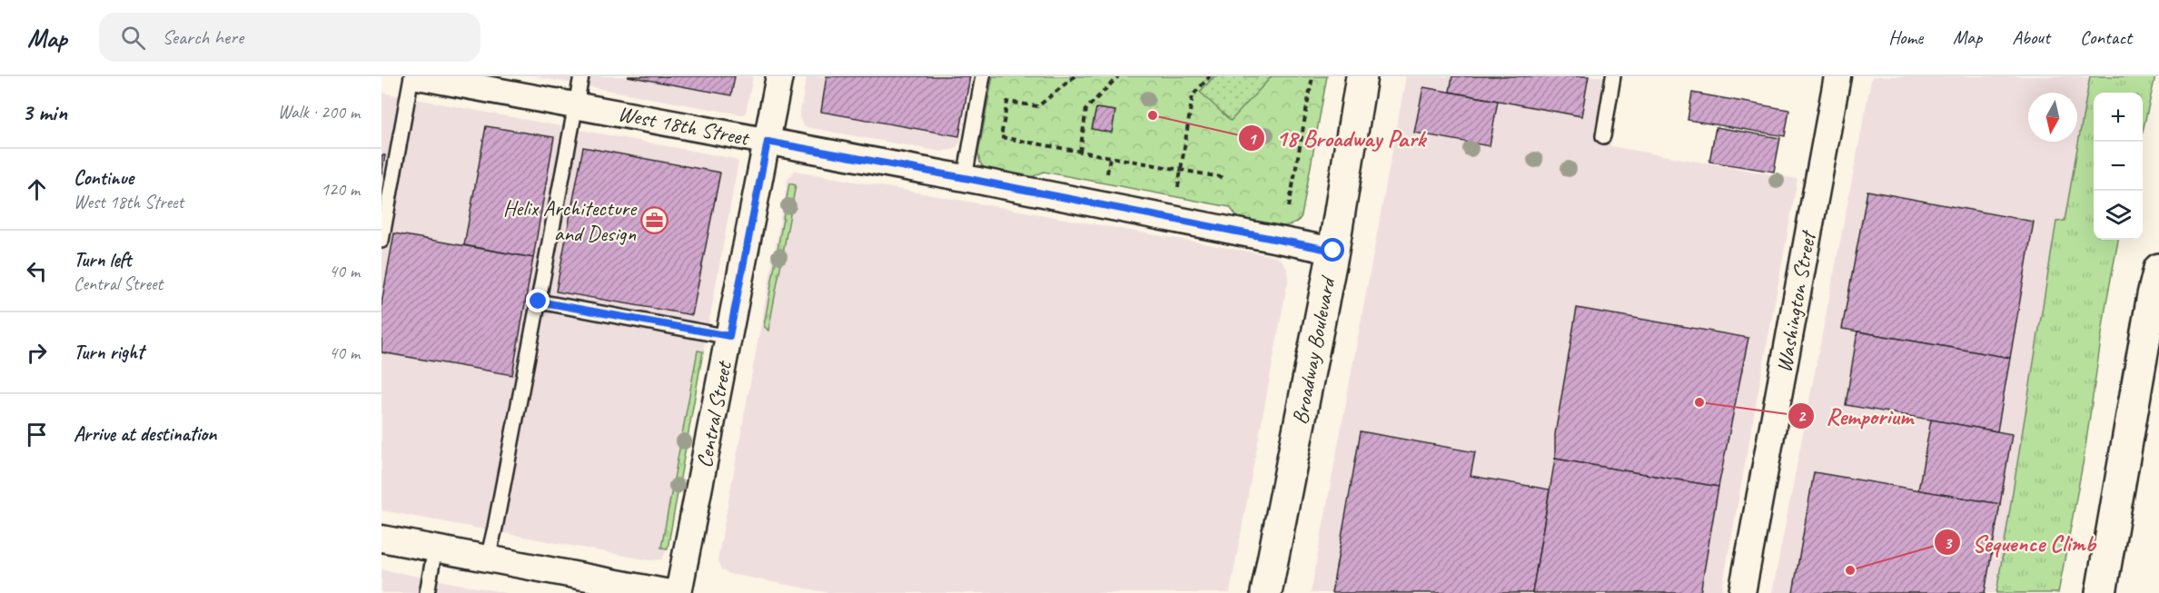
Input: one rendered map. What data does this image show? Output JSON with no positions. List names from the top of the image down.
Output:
{
  "streets": {
    "main road": ["Broadway Boulevard"],
    "street": ["West 18th Street", "Washington Street", "Central Street"]
  },
  "crossings": [
    ["West 18th Street", "Broadway Boulevard"],
    ["West 18th Street", "Central Street"]
  ],
  "places": {
    "other": ["18 Broadway Park", "Remporium", "Sequence Climb"],
    "office": ["Helix Architecture and Design"]
  },
  "north": "bottom",
  "page": {
    "header": "Map",
    "search": "Search here",
    "nav": [
      "Home",
      "Map",
      "About",
      "Contact"
    ],
    "heading": ["3 min", "Walk · 200 m"],
    "map_buttons": ["+", "−"],
    "list": [
      ["Continue", "West 18th Street", "120 m"],
      ["Turn left", "Central Street", "40 m"],
      ["Turn right", "40 m"],
      "Arrive at destination"
    ]
  }
}
